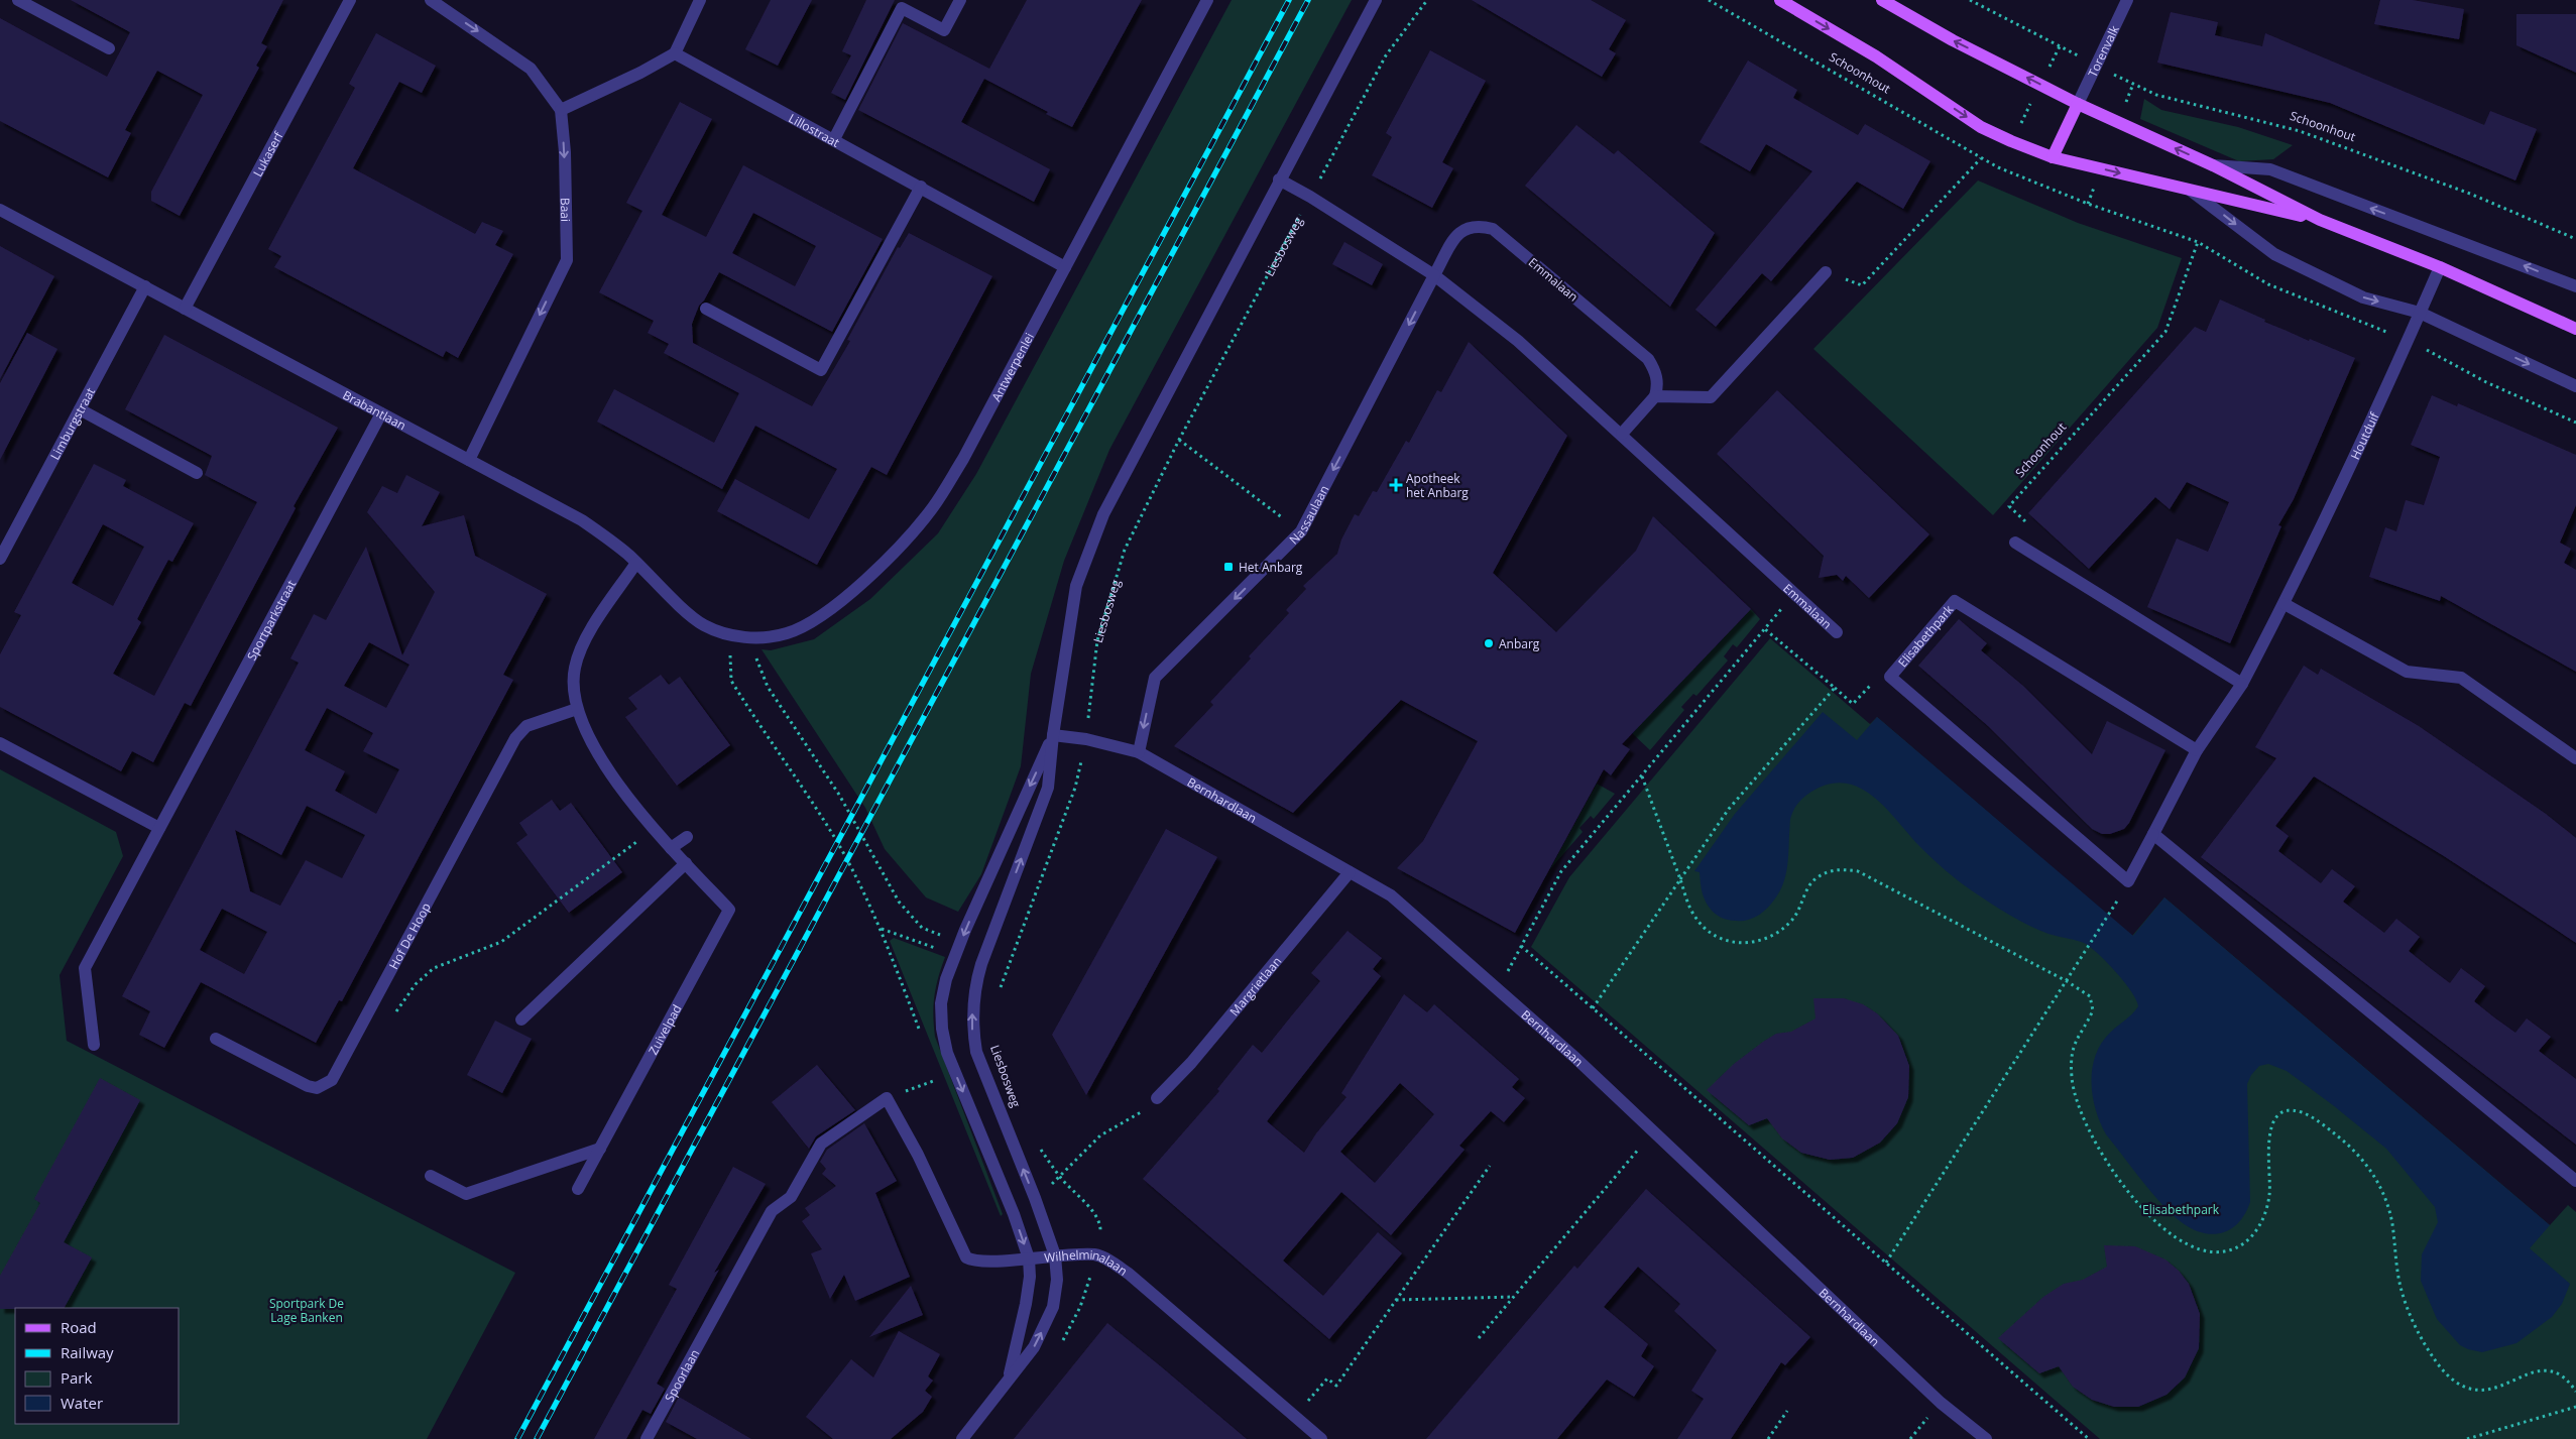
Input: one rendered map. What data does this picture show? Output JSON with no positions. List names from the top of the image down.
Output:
{
  "streets": {
    "main road": ["Schoonhout"],
    "street": [
      "Torenvalk",
      "Lillostraat",
      "Lukaserf",
      "Baai",
      "Liesbosweg",
      "Emmalaan",
      "Antwerpenlei",
      "Brabantlaan",
      "Limburgstraat",
      "Houtduif",
      "Nassaulaan",
      "Sportparkstraat",
      "Elisabethpark",
      "Bernhardlaan",
      "Hof De Hoop",
      "Margrietlaan",
      "Zuivelpad",
      "Wilhelminalaan",
      "Spoorlaan"
    ]
  },
  "crossings": [
    ["Torenvalk", "Schoonhout"],
    ["Schoonhout", "Houtduif"],
    ["Lillostraat", "Antwerpenlei"],
    ["Lukaserf", "Brabantlaan"],
    ["Baai", "Brabantlaan"],
    ["Liesbosweg", "Emmalaan"],
    ["Liesbosweg", "Bernhardlaan"],
    ["Liesbosweg", "Wilhelminalaan"],
    ["Emmalaan", "Nassaulaan"],
    ["Antwerpenlei", "Brabantlaan"],
    ["Brabantlaan", "Limburgstraat"],
    ["Brabantlaan", "Sportparkstraat"],
    ["Houtduif", "Elisabethpark"],
    ["Nassaulaan", "Bernhardlaan"],
    ["Bernhardlaan", "Margrietlaan"],
    ["Wilhelminalaan", "Spoorlaan"]
  ],
  "one_way": ["Baai", "Nassaulaan"],
  "parks": ["Elisabethpark", "Sportpark De Lage Banken"],
  "places": {
    "health": ["Apotheek het Anbarg"],
    "transit": ["Het Anbarg"],
    "other": ["Anbarg"]
  },
  "legend": [
    "Road",
    "Railway",
    "Park",
    "Water"
  ]
}
